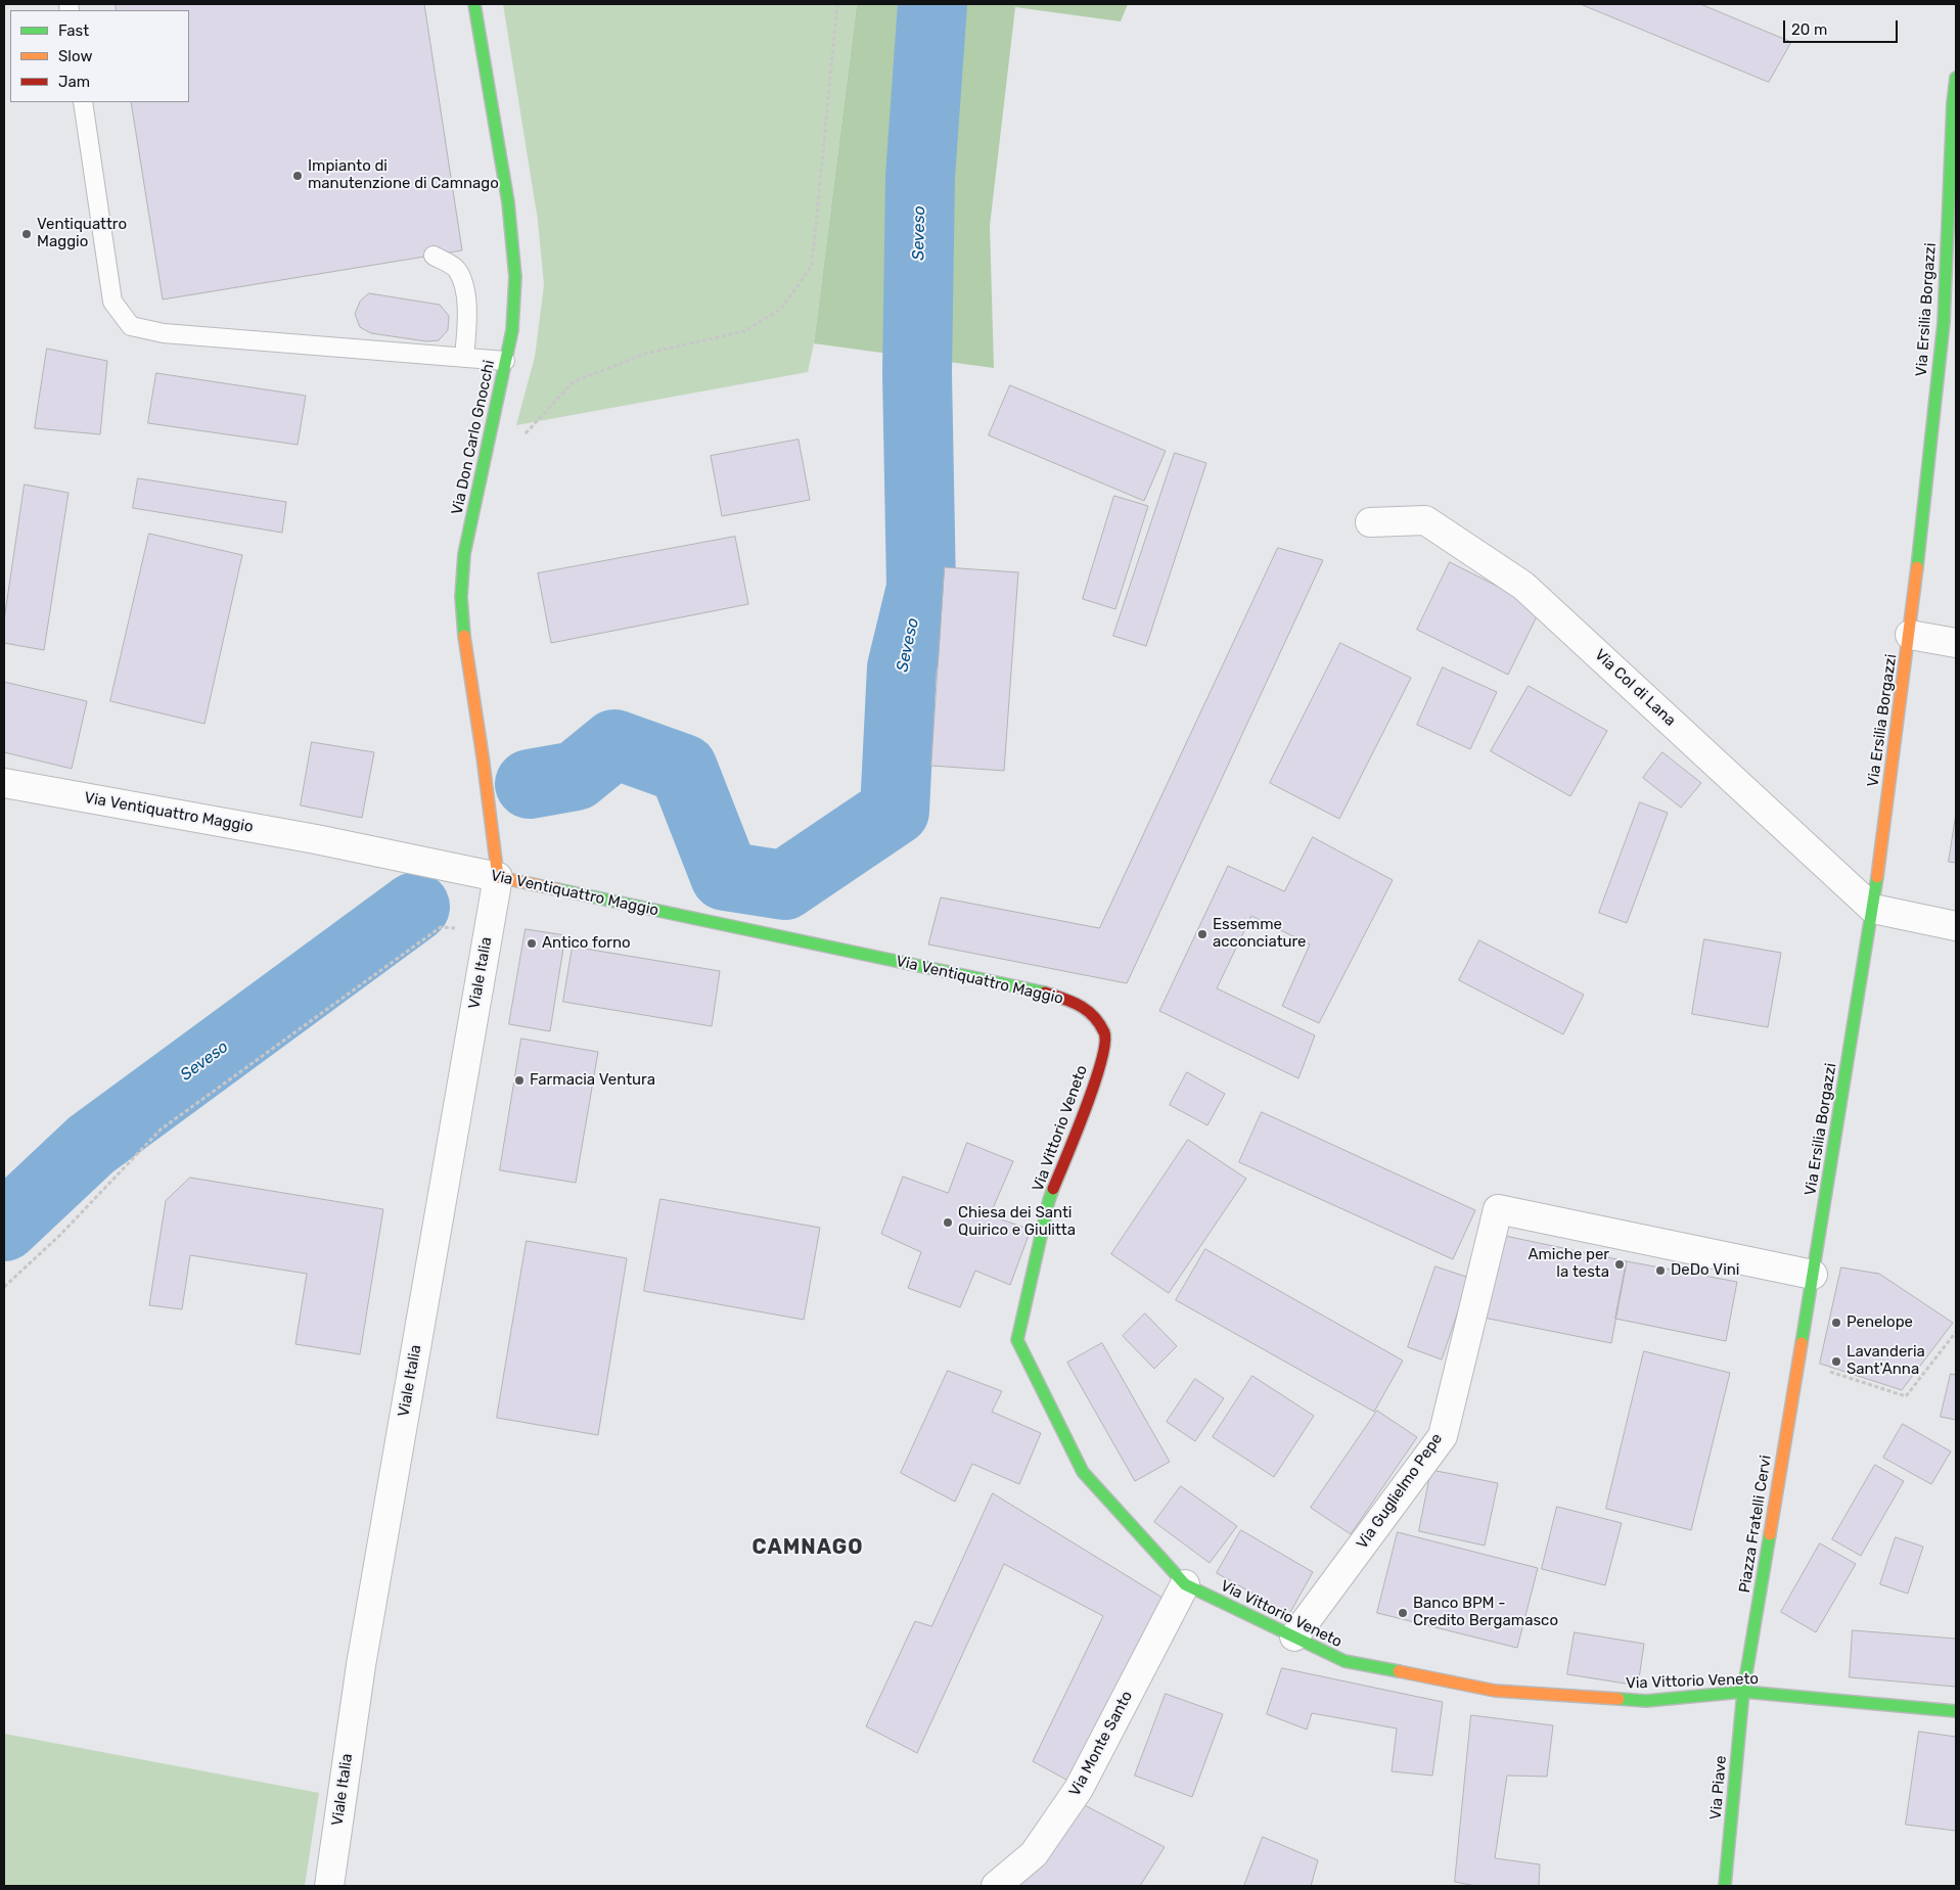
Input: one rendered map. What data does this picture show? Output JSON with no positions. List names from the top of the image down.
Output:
{
  "streets": {
    "street": [
      "Via Ersilia Borgazzi",
      "Via Don Carlo Gnocchi",
      "Via Col di Lana",
      "Via Ventiquattro Maggio",
      "Viale Italia",
      "Via Vittorio Veneto",
      "Via Guglielmo Pepe",
      "Piazza Fratelli Cervi",
      "Via Monte Santo",
      "Via Piave"
    ]
  },
  "crossings": [
    ["Via Ersilia Borgazzi", "Via Col di Lana"],
    ["Via Ersilia Borgazzi", "Via Guglielmo Pepe"],
    ["Via Ersilia Borgazzi", "Piazza Fratelli Cervi"],
    ["Via Don Carlo Gnocchi", "Via Ventiquattro Maggio"],
    ["Via Don Carlo Gnocchi", "Viale Italia"],
    ["Via Ventiquattro Maggio", "Viale Italia"],
    ["Via Ventiquattro Maggio", "Via Vittorio Veneto"],
    ["Via Vittorio Veneto", "Via Guglielmo Pepe"],
    ["Via Vittorio Veneto", "Piazza Fratelli Cervi"],
    ["Via Vittorio Veneto", "Via Monte Santo"],
    ["Via Vittorio Veneto", "Via Piave"],
    ["Piazza Fratelli Cervi", "Via Piave"]
  ],
  "districts": ["CAMNAGO"],
  "water": ["Seveso"],
  "places": [
    "Impianto di manutenzione di Camnago",
    "Ventiquattro Maggio",
    "Essemme acconciature",
    "Antico forno",
    "Farmacia Ventura",
    "Chiesa dei Santi Quirico e Giulitta",
    "Amiche per la testa",
    "DeDo Vini",
    "Penelope",
    "Lavanderia Sant'Anna",
    "Banco BPM - Credito Bergamasco"
  ],
  "legend": ["Fast", "Slow", "Jam"],
  "scale_bar": "20 m"
}
